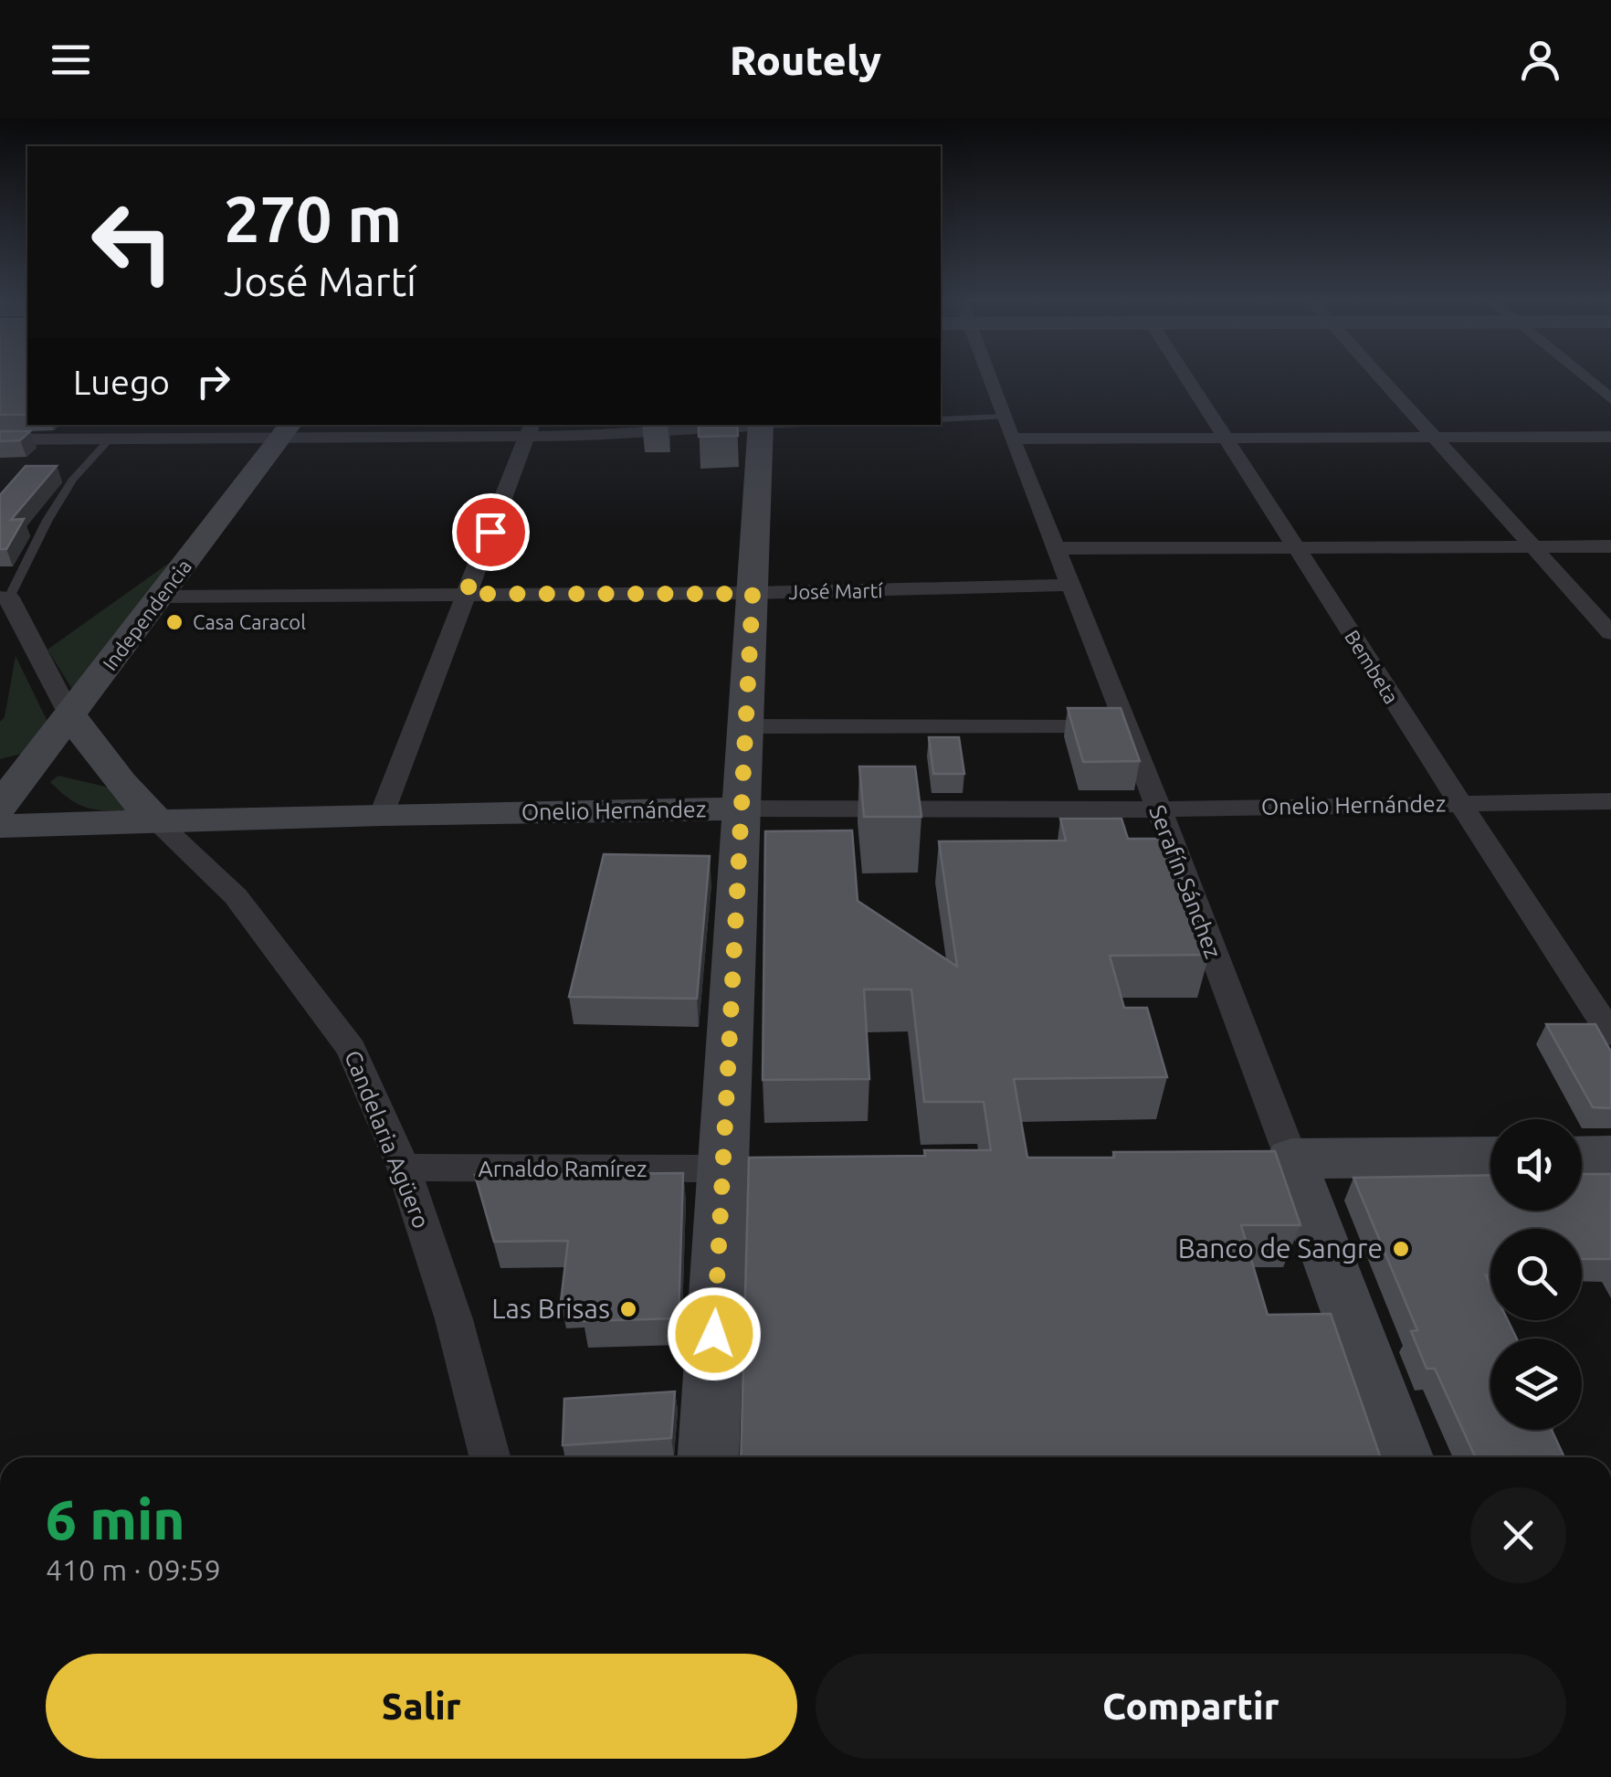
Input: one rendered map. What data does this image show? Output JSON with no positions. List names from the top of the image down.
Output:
{
  "streets": {
    "main road": ["Independencia", "Onelio Hernández", "Serafín Sánchez"],
    "street": [
      "José Martí",
      "Bembeta",
      "Candelaria Agüero",
      "Arnaldo Ramírez"
    ]
  },
  "crossings": [
    ["José Martí", "Independencia"],
    ["José Martí", "Serafín Sánchez"],
    ["Bembeta", "Onelio Hernández"],
    ["Onelio Hernández", "Serafín Sánchez"],
    ["Onelio Hernández", "Candelaria Agüero"],
    ["Candelaria Agüero", "Arnaldo Ramírez"]
  ],
  "places": ["Casa Caracol", "Banco de Sangre", "Las Brisas"],
  "page": {
    "header": "Routely",
    "turn": ["270 m", "José Martí"],
    "then": "Luego",
    "heading": ["6 min", "410 m · 09:59"],
    "buttons": ["Salir", "Compartir"]
  }
}
